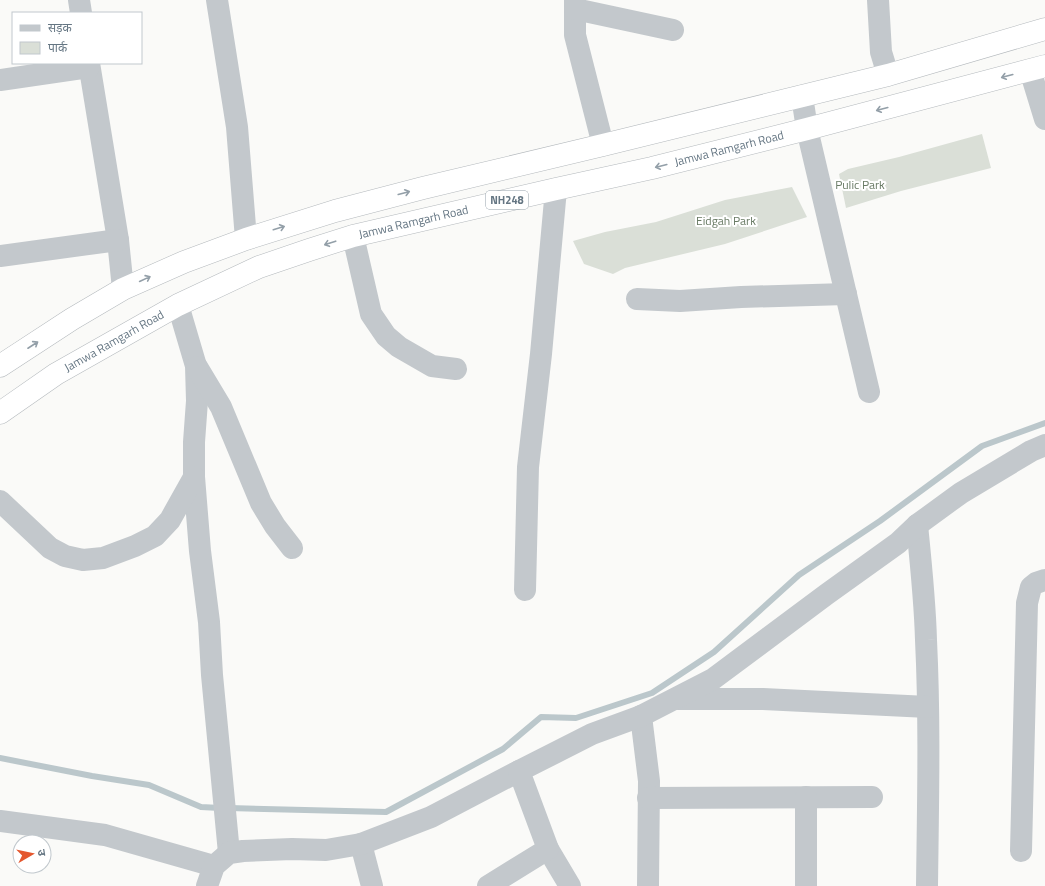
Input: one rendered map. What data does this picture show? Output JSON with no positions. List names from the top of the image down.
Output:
{
  "streets": {
    "highway": ["Jamwa Ramgarh Road", "NH248"]
  },
  "parks": ["Pulic Park", "Eidgah Park"],
  "legend": ["सड़क", "पार्क"],
  "north": "right"
}
